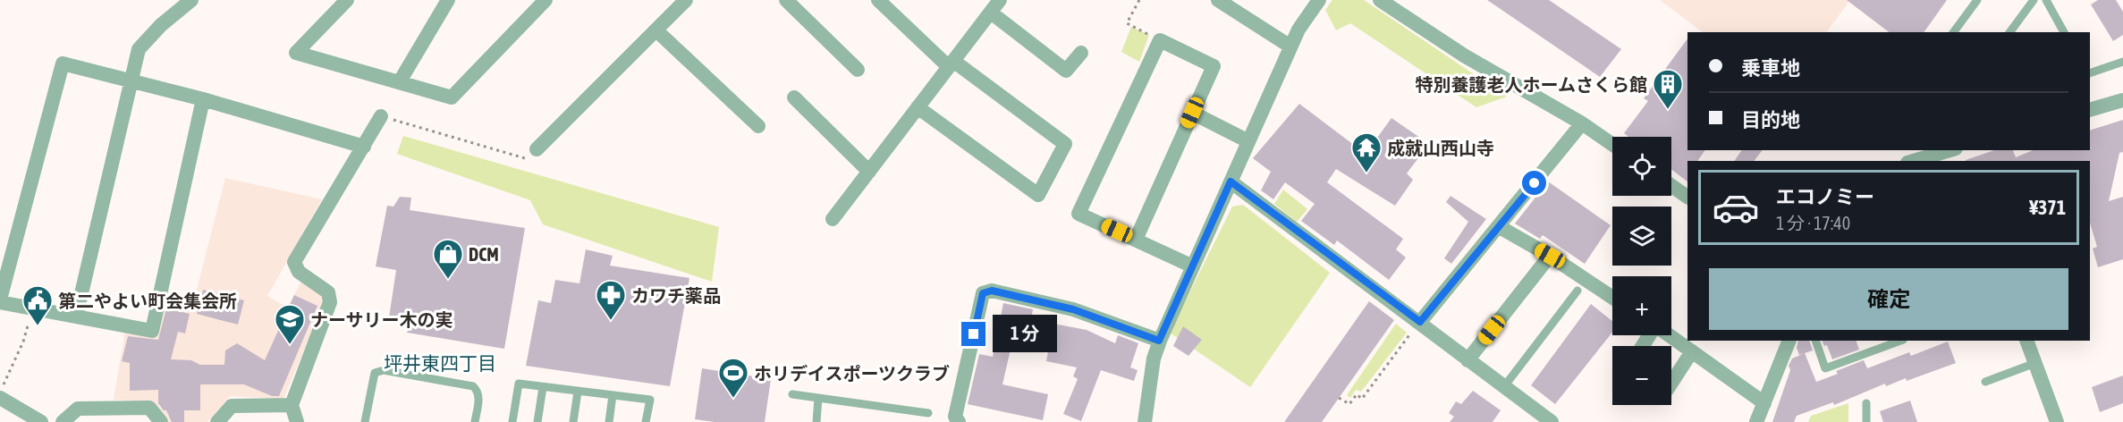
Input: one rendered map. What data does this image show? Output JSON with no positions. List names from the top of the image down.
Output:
{
  "districts": ["坪井東四丁目"],
  "places": {
    "building": ["特別養護老人ホームさくら館"],
    "temple": ["成就山西山寺"],
    "shop": ["DCM"],
    "pharmacy": ["カワチ薬品"],
    "public building": ["第二やよい町会集会所"],
    "school or university": ["ナーサリー木の実"],
    "sports": ["ホリデイスポーツクラブ"]
  },
  "page": {
    "banner": ["乗車地", "目的地"],
    "map_buttons": ["+", "−"],
    "list": [
      {
        "name": "エコノミー",
        "note": "1 分 · 17:40",
        "value": "¥371"
      }
    ],
    "buttons": "確定",
    "bubble": "1 分"
  }
}
